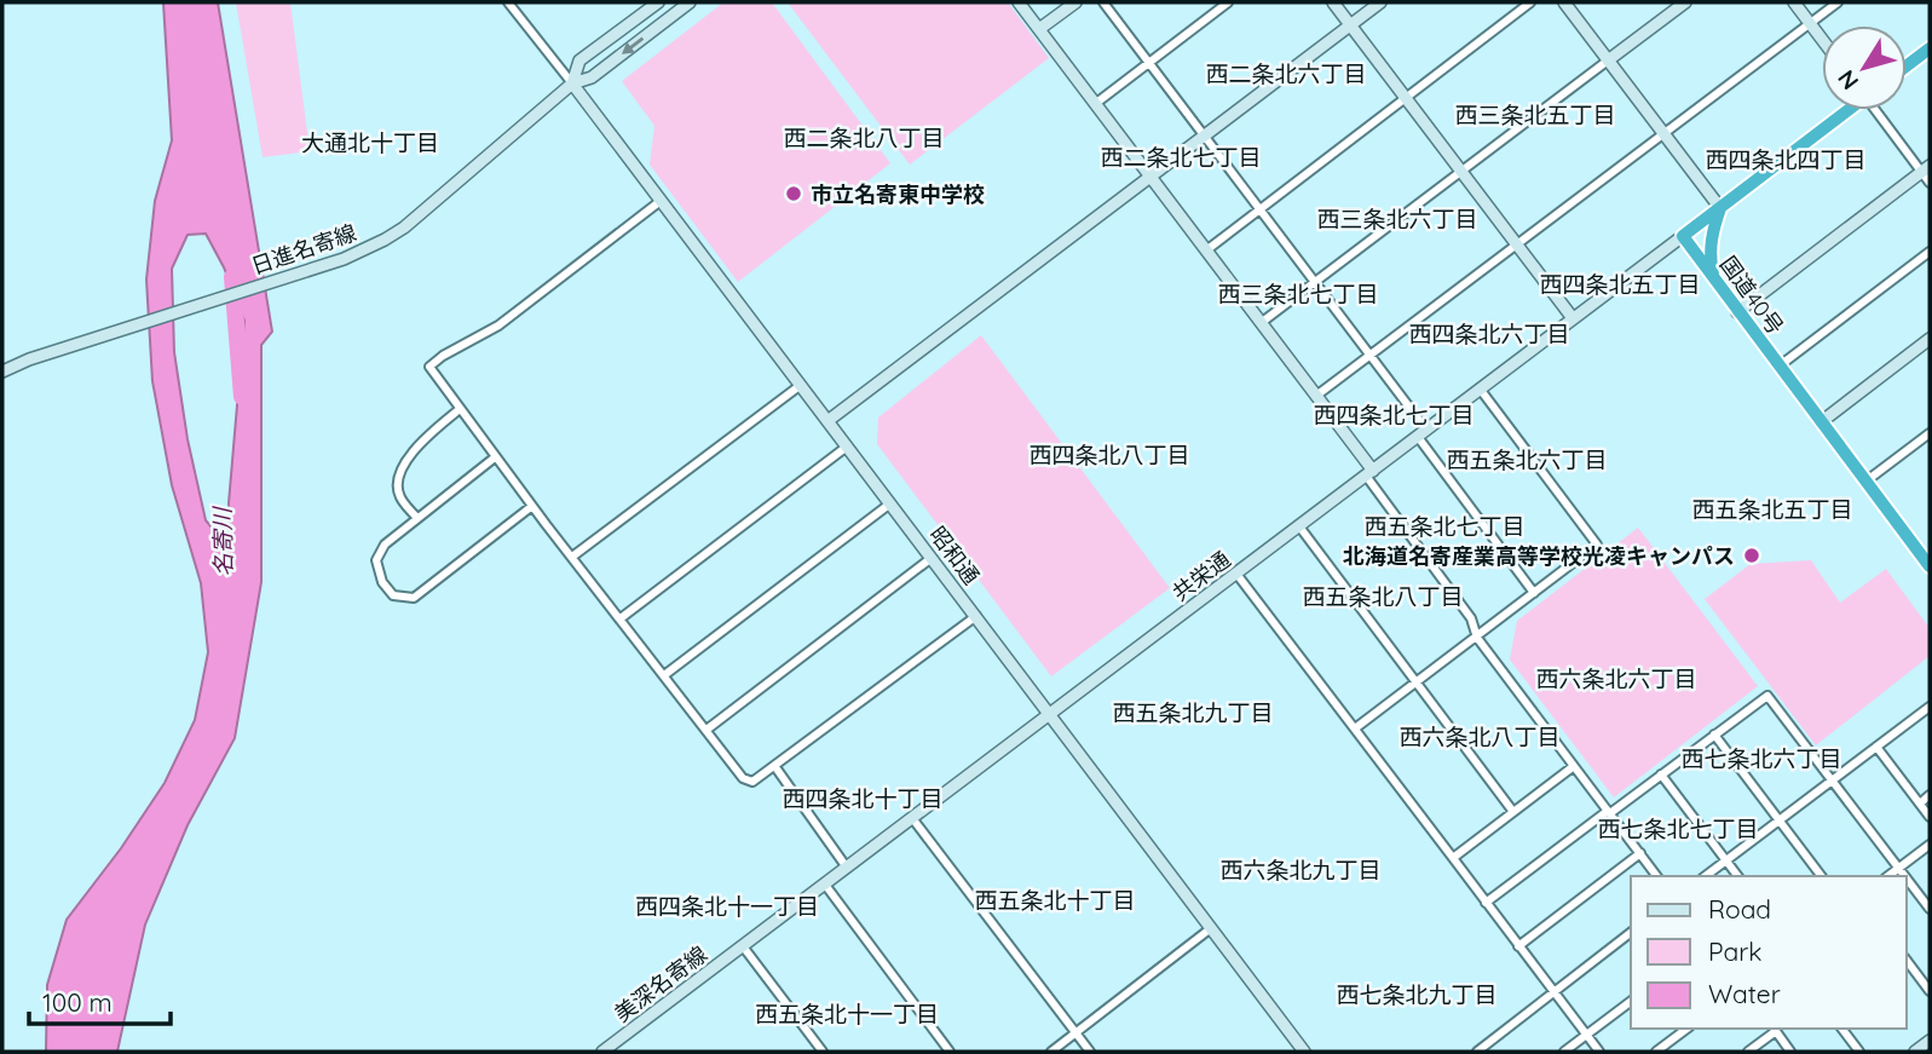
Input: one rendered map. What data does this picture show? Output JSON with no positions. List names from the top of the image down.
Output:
{
  "streets": {
    "highway": ["国道40号"],
    "street": [
      "日進名寄線",
      "昭和通",
      "共栄通",
      "美深名寄線"
    ]
  },
  "crossings": [
    ["日進名寄線", "昭和通"],
    ["国道40号", "共栄通"],
    ["昭和通", "共栄通"],
    ["共栄通", "美深名寄線"]
  ],
  "districts": [
    "西二条北六丁目",
    "西三条北五丁目",
    "西二条北八丁目",
    "大通北十丁目",
    "西二条北七丁目",
    "西四条北四丁目",
    "西三条北六丁目",
    "西四条北五丁目",
    "西三条北七丁目",
    "西四条北六丁目",
    "西四条北七丁目",
    "西四条北八丁目",
    "西五条北六丁目",
    "西五条北五丁目",
    "西五条北七丁目",
    "西五条北八丁目",
    "西六条北六丁目",
    "西五条北九丁目",
    "西六条北八丁目",
    "西七条北六丁目",
    "西四条北十丁目",
    "西七条北七丁目",
    "西六条北九丁目",
    "西五条北十丁目",
    "西四条北十一丁目",
    "西七条北九丁目",
    "西五条北十一丁目"
  ],
  "water": ["名寄川"],
  "places": ["市立名寄東中学校", "北海道名寄産業高等学校光凌キャンパス"],
  "legend": ["Road", "Park", "Water"],
  "scale_bar": "100 m",
  "north": "bottom left"
}
